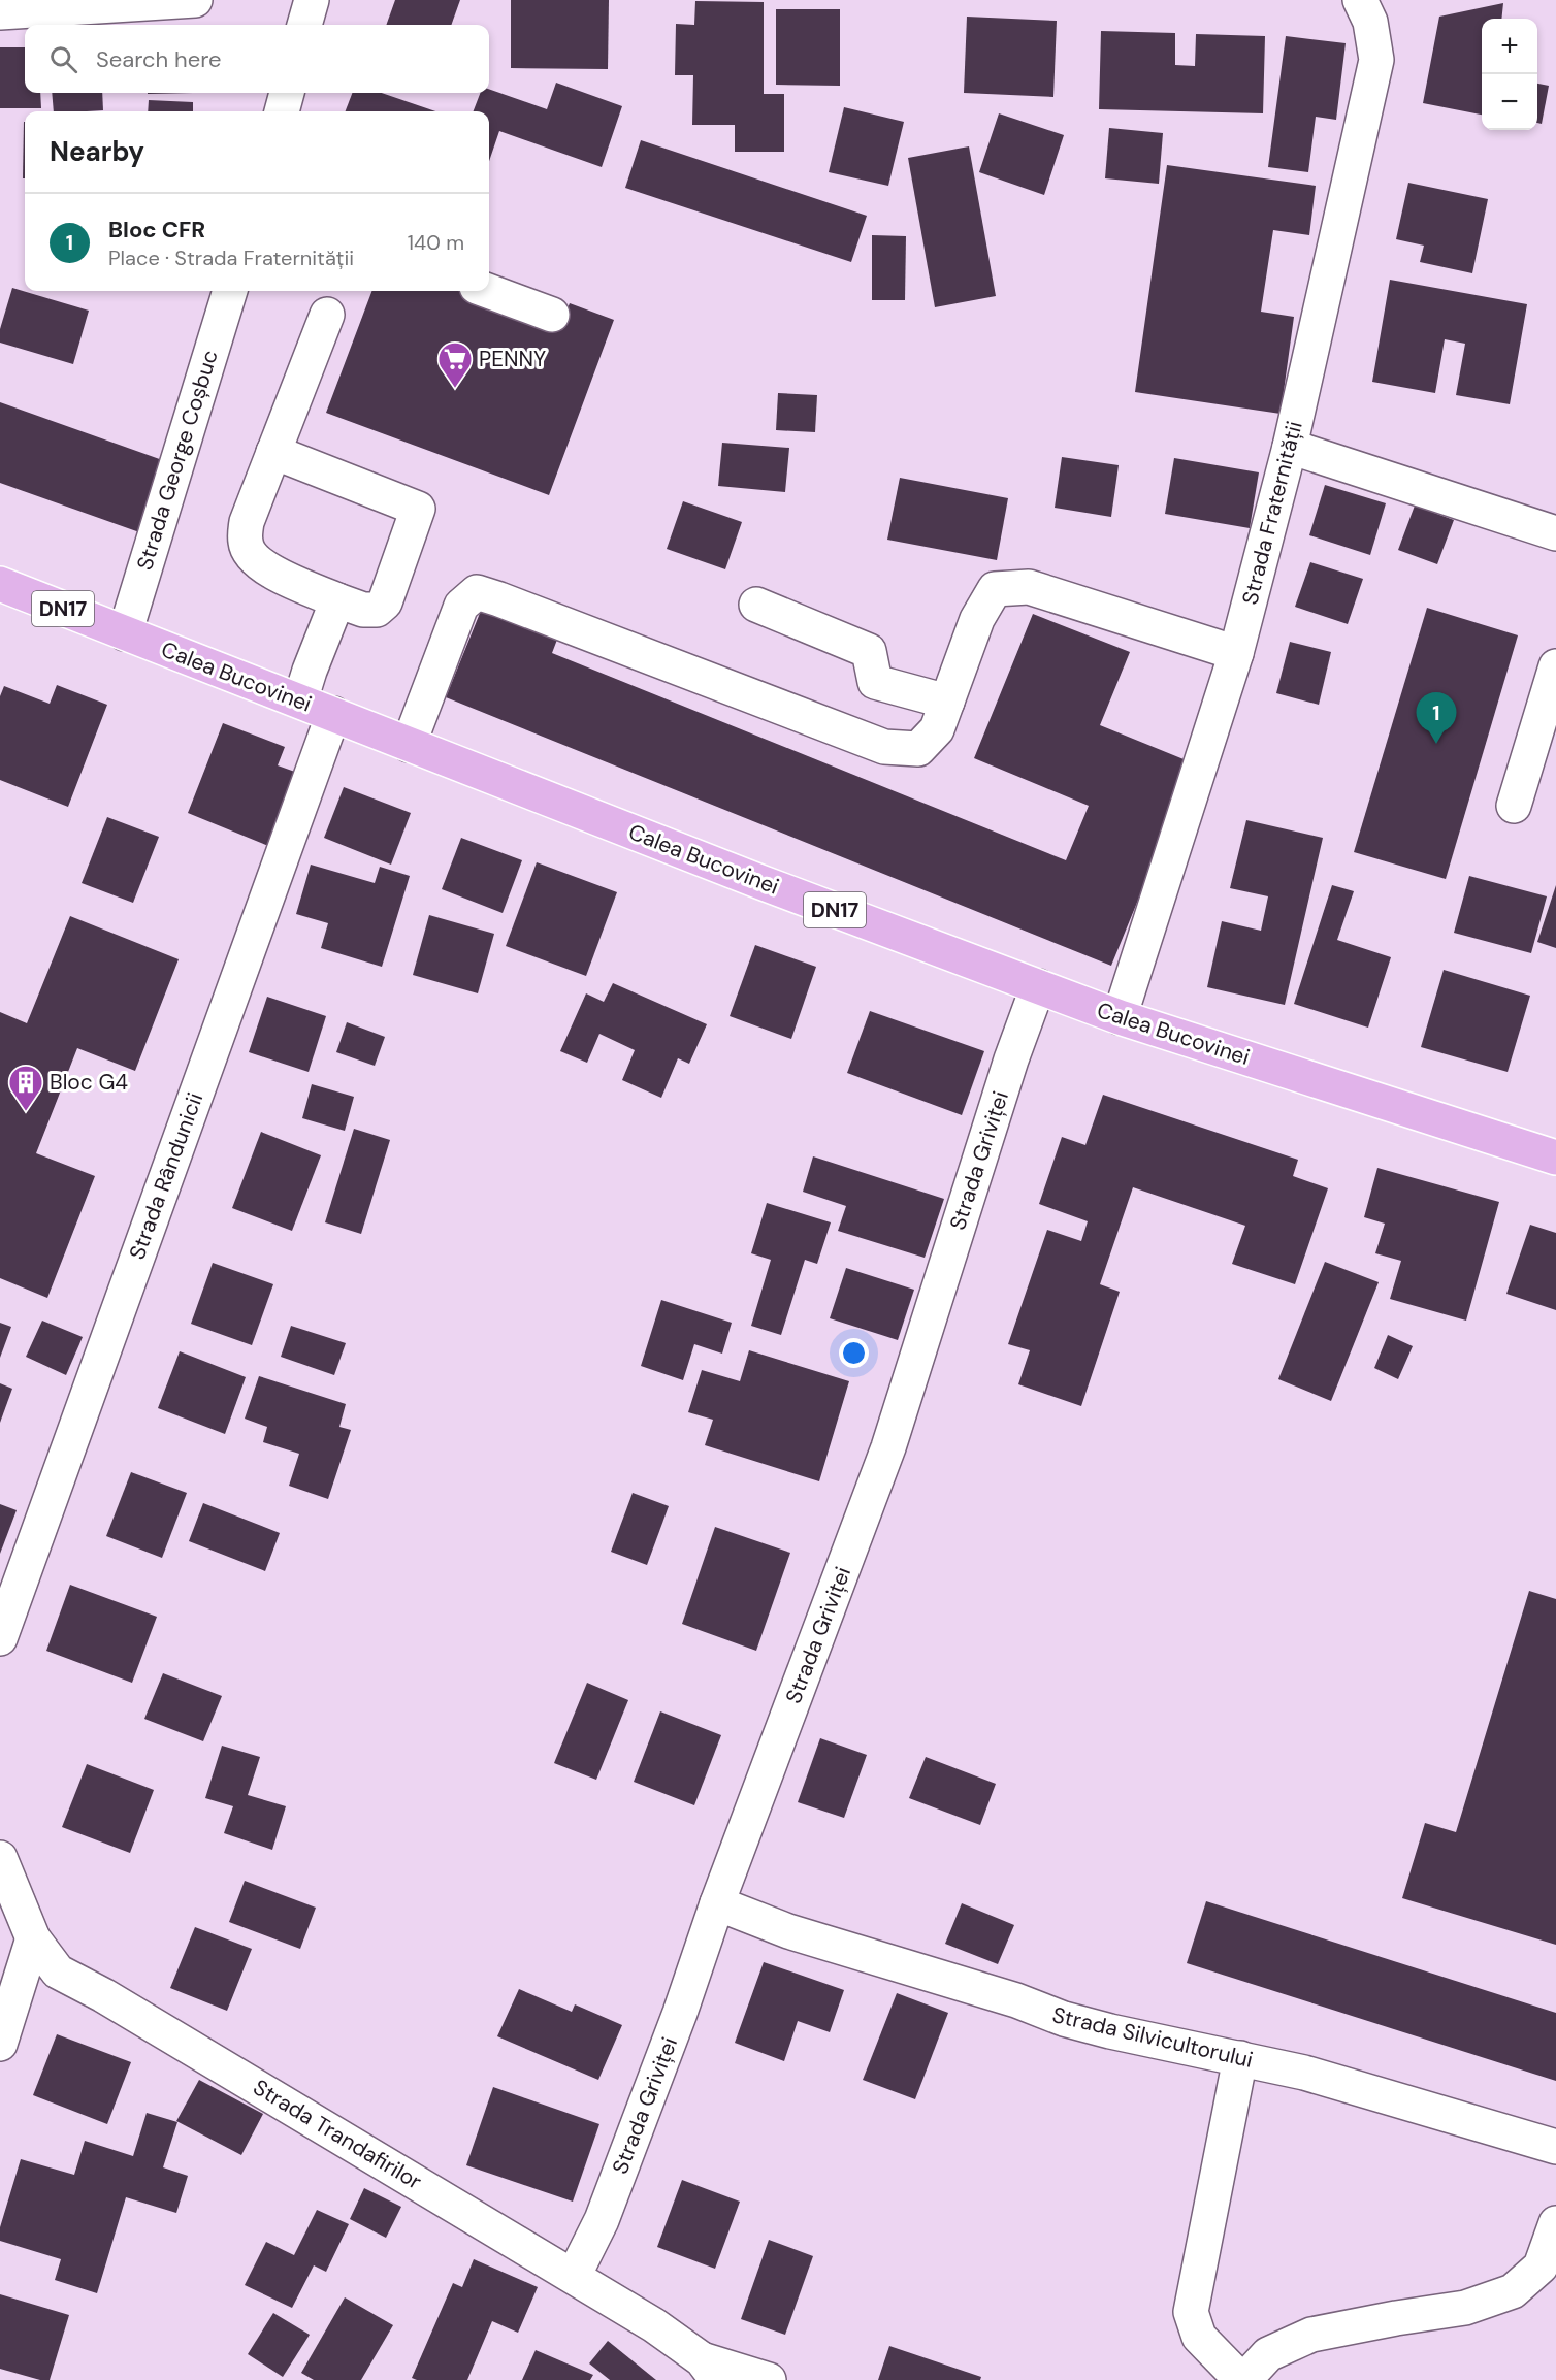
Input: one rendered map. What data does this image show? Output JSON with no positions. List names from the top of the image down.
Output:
{
  "streets": {
    "highway": ["DN17", "Calea Bucovinei"],
    "street": [
      "Strada George Coșbuc",
      "Strada Fraternității",
      "Strada Griviței",
      "Strada Rândunicii",
      "Strada Silvicultorului",
      "Strada Trandafirilor"
    ]
  },
  "crossings": [
    ["Strada George Coșbuc", "Calea Bucovinei"],
    ["Strada Fraternității", "Calea Bucovinei"],
    ["Calea Bucovinei", "Strada Griviței"],
    ["Calea Bucovinei", "Strada Rândunicii"],
    ["Strada Griviței", "Strada Silvicultorului"],
    ["Strada Griviței", "Strada Trandafirilor"]
  ],
  "places": {
    "supermarket": ["PENNY"],
    "building": ["Bloc G4"]
  },
  "page": {
    "map_buttons": ["+", "−"],
    "search": "Search here",
    "heading": "Nearby",
    "list": [
      {
        "mark": "1",
        "name": "Bloc CFR",
        "note": "Place · Strada Fraternității",
        "value": "140 m"
      }
    ],
    "pins": "1"
  }
}
